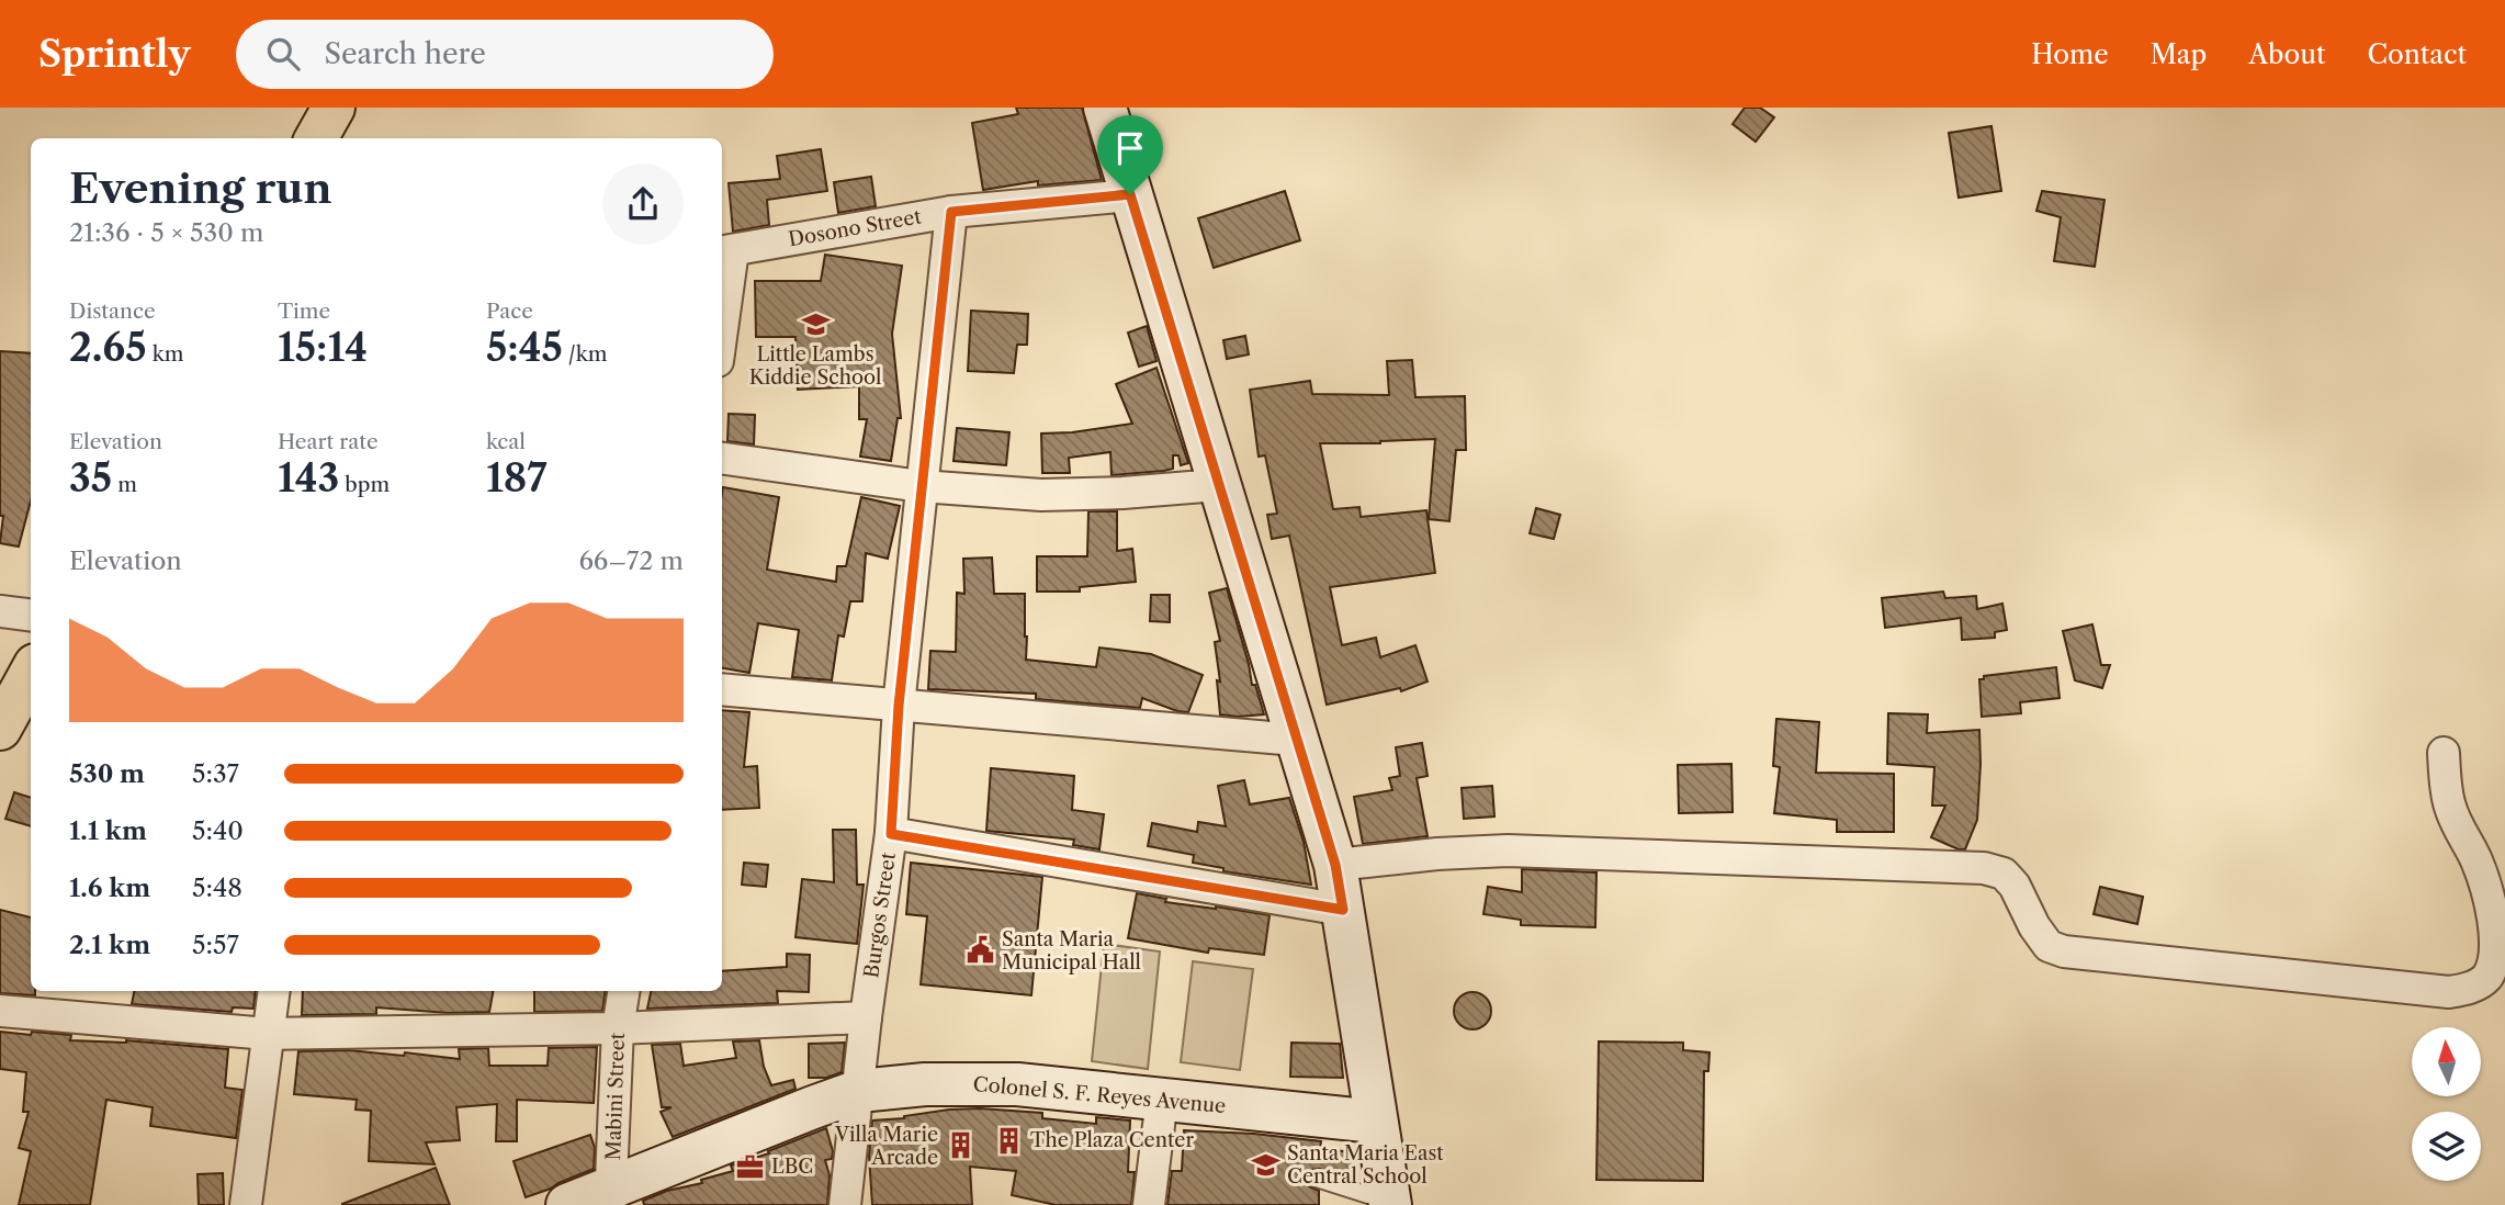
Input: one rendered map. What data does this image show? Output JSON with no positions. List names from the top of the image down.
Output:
{
  "streets": {
    "main road": ["Colonel S. F. Reyes Avenue"],
    "street": ["Dosono Street", "Burgos Street", "Mabini Street"]
  },
  "crossings": [
    ["Dosono Street", "Burgos Street"],
    ["Burgos Street", "Colonel S. F. Reyes Avenue"],
    ["Colonel S. F. Reyes Avenue", "Mabini Street"]
  ],
  "places": {
    "school or university": ["Little Lambs Kiddie School", "Santa Maria East Central School"],
    "public building": ["Santa Maria Municipal Hall"],
    "building": ["The Plaza Center", "Villa Marie Arcade"],
    "office": ["LBC"]
  },
  "north": "top",
  "page": {
    "header": "Sprintly",
    "search": "Search here",
    "nav": [
      "Home",
      "Map",
      "About",
      "Contact"
    ],
    "heading": ["Evening run", "21:36 · 5 × 530 m"],
    "stats": [
      ["Distance", "2.65 km"],
      ["Time", "15:14"],
      ["Pace", "5:45 /km"],
      ["Elevation", "35 m"],
      ["Heart rate", "143 bpm"],
      ["kcal", "187"]
    ],
    "chart": ["Elevation", "66–72 m"],
    "list": [
      {
        "name": "530 m",
        "note": "5:37"
      },
      {
        "name": "1.1 km",
        "note": "5:40"
      },
      {
        "name": "1.6 km",
        "note": "5:48"
      },
      {
        "name": "2.1 km",
        "note": "5:57"
      }
    ]
  }
}
